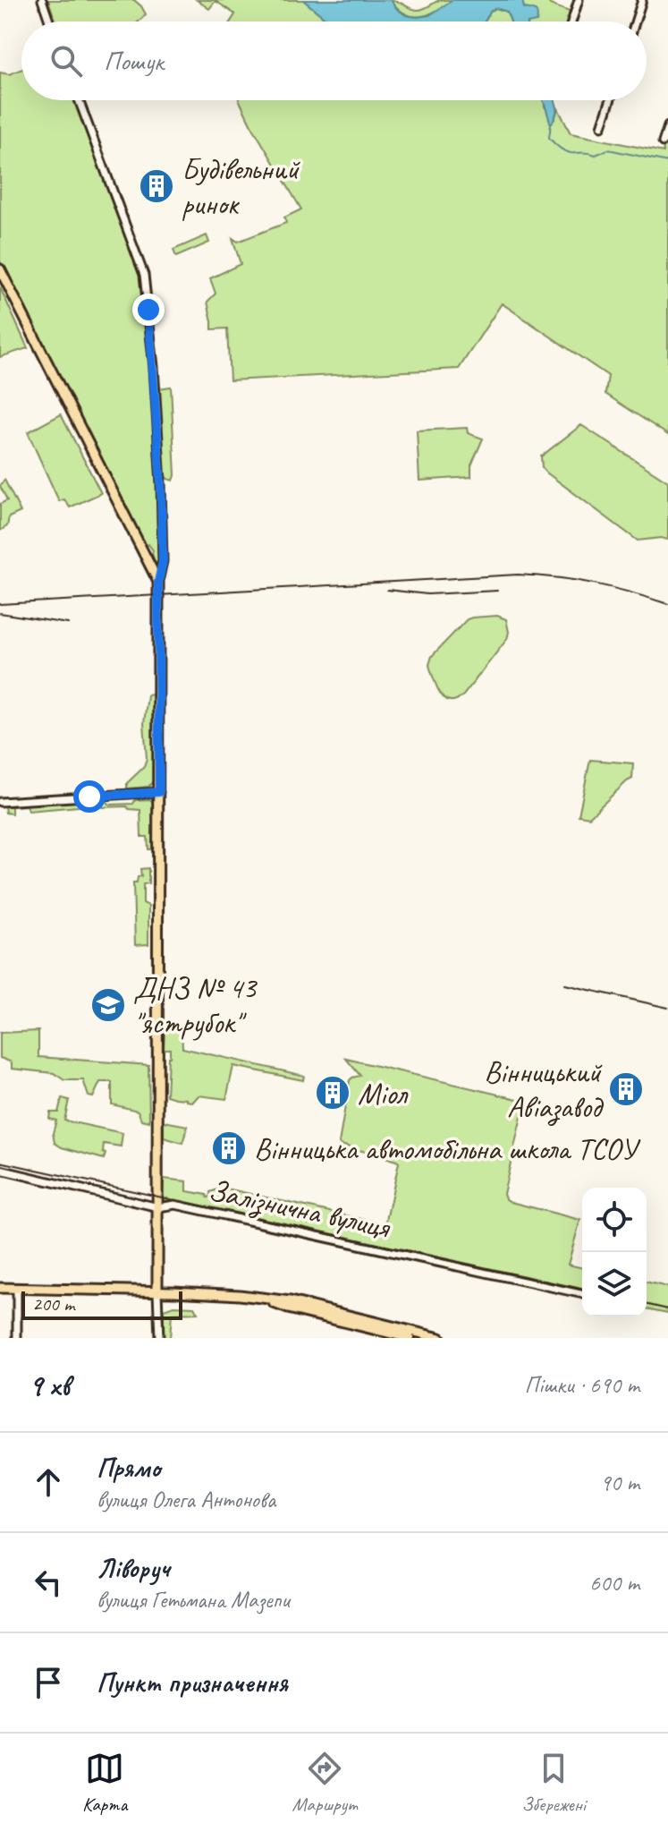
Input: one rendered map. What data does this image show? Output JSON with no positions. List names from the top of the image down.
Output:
{
  "streets": {
    "street": ["Залізнична вулиця"]
  },
  "places": {
    "building": [
      "Будівельний ринок",
      "Вінницький Авіазавод",
      "Міол",
      "Вінницька автомобільна школа ТСОУ"
    ],
    "school or university": ["ДНЗ № 43 \"яструбок\""]
  },
  "scale_bar": "200 m",
  "page": {
    "search": "Пошук",
    "scale": "200 m",
    "heading": ["9 хв", "Пішки · 690 m"],
    "list": [
      ["Прямо", "вулиця Олега Антонова", "90 m"],
      ["Ліворуч", "вулиця Гетьмана Мазепи", "600 m"],
      "Пункт призначення"
    ],
    "nav": ["Карта", "Маршрут", "Збережені"]
  }
}
